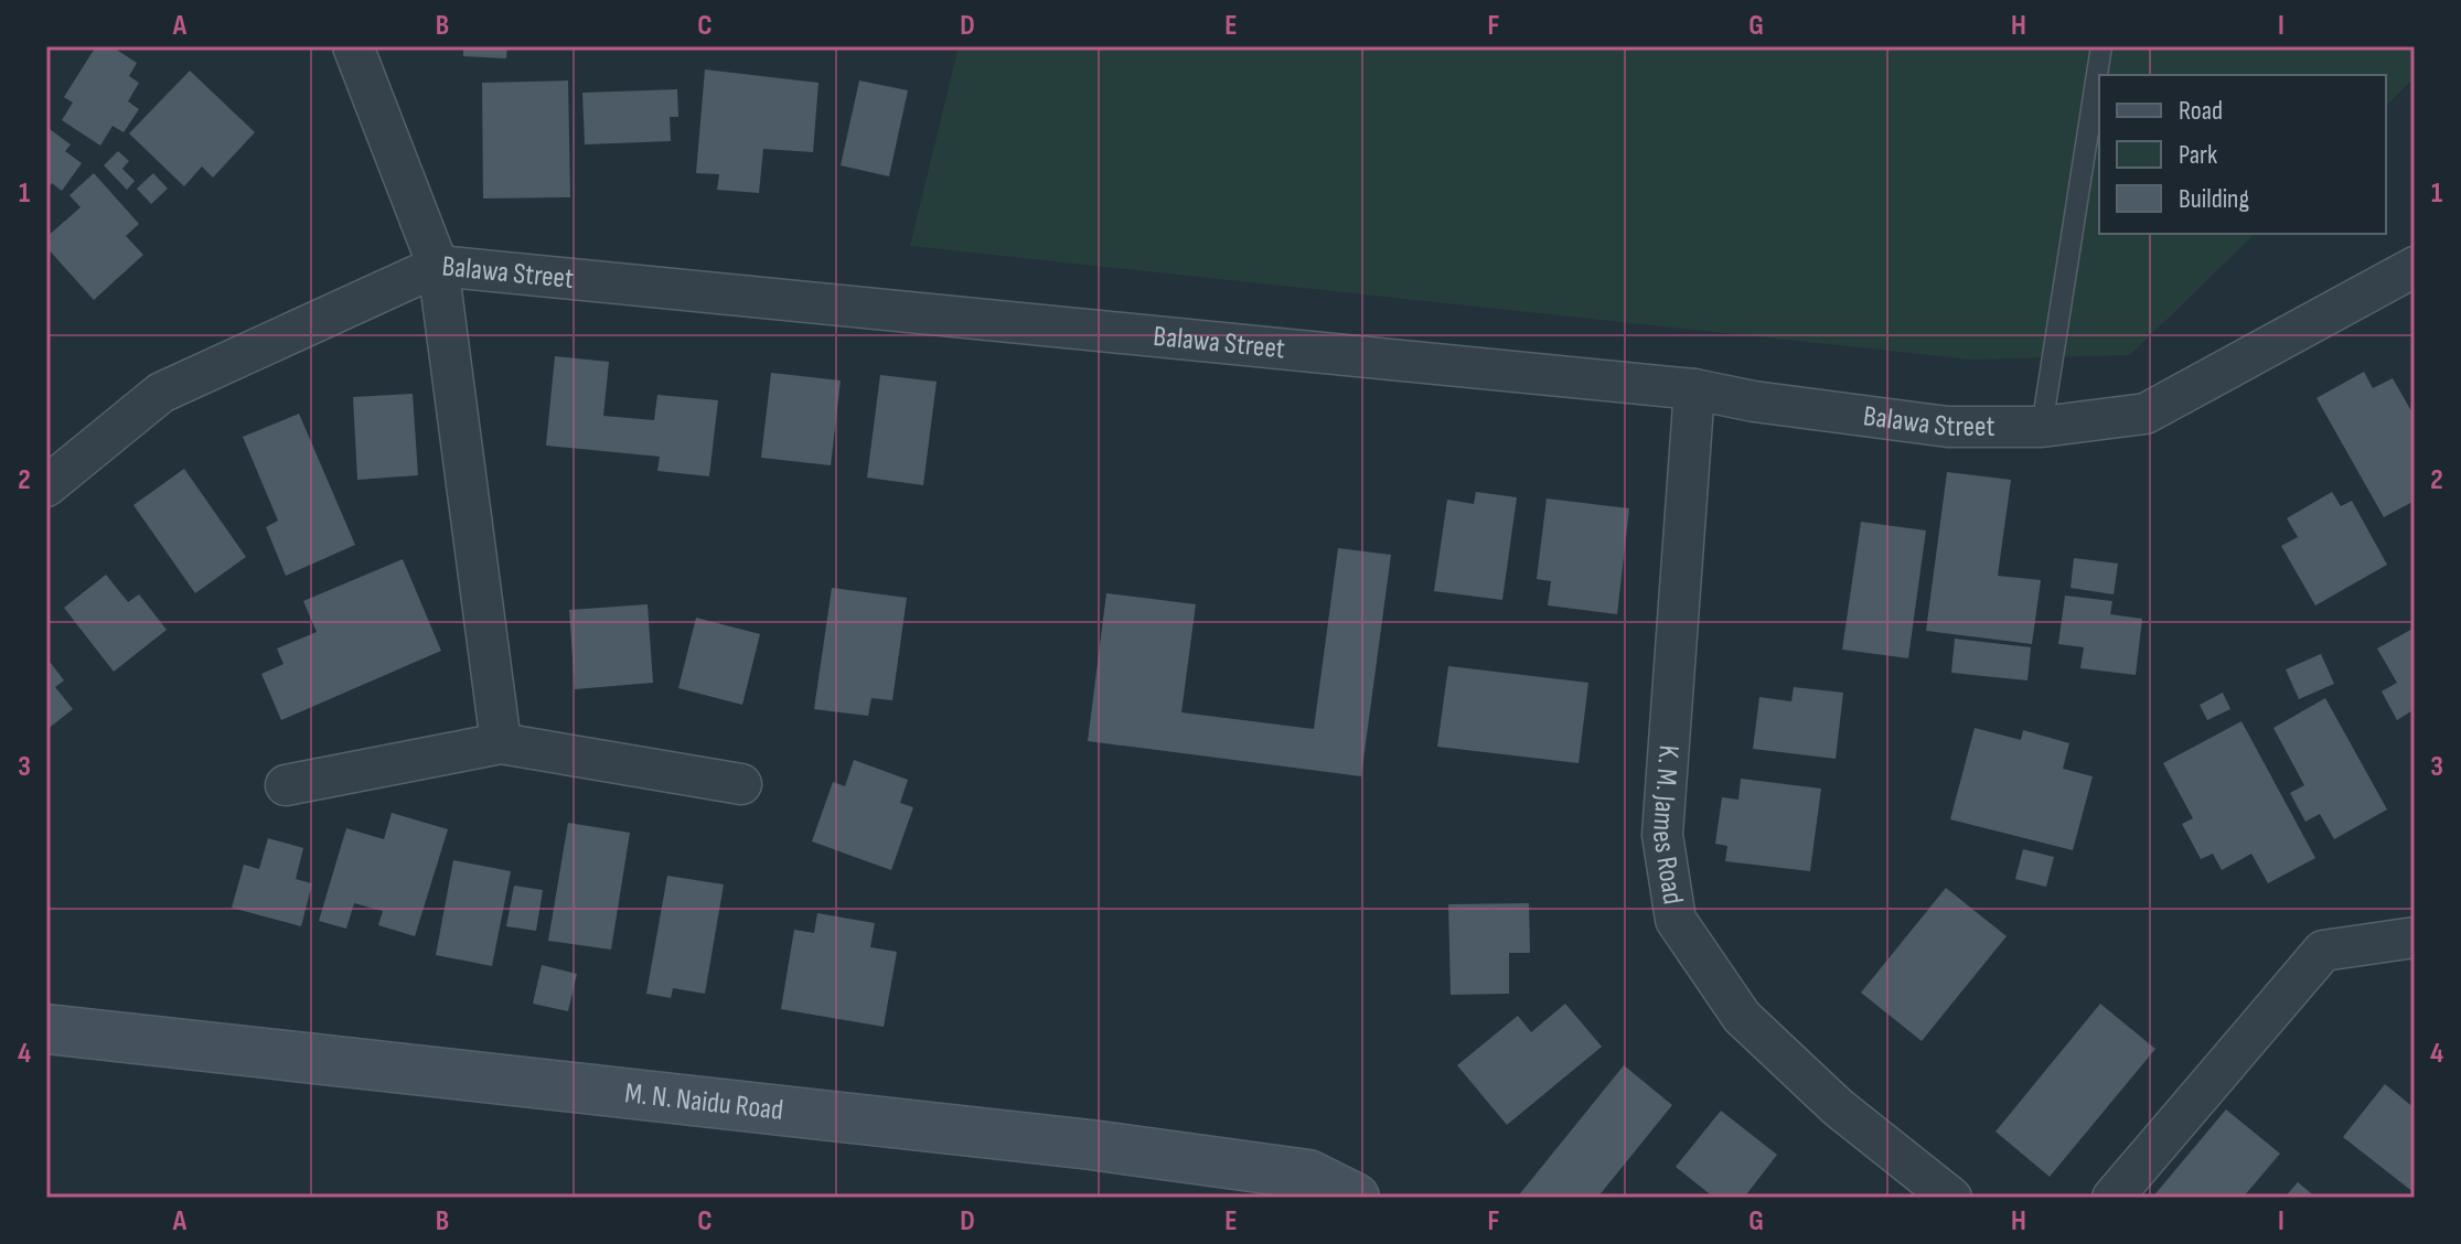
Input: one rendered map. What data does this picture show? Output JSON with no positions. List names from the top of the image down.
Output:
{
  "streets": {
    "main road": ["M. N. Naidu Road"],
    "street": ["Balawa Street", "K. M. James Road"]
  },
  "crossings": [
    ["Balawa Street", "K. M. James Road"]
  ],
  "legend": ["Road", "Park", "Building"],
  "grid": {
    "columns": [
      "A",
      "B",
      "C",
      "D",
      "E",
      "F",
      "G",
      "H",
      "I"
    ],
    "rows": [
      "1",
      "2",
      "3",
      "4"
    ]
  }
}
